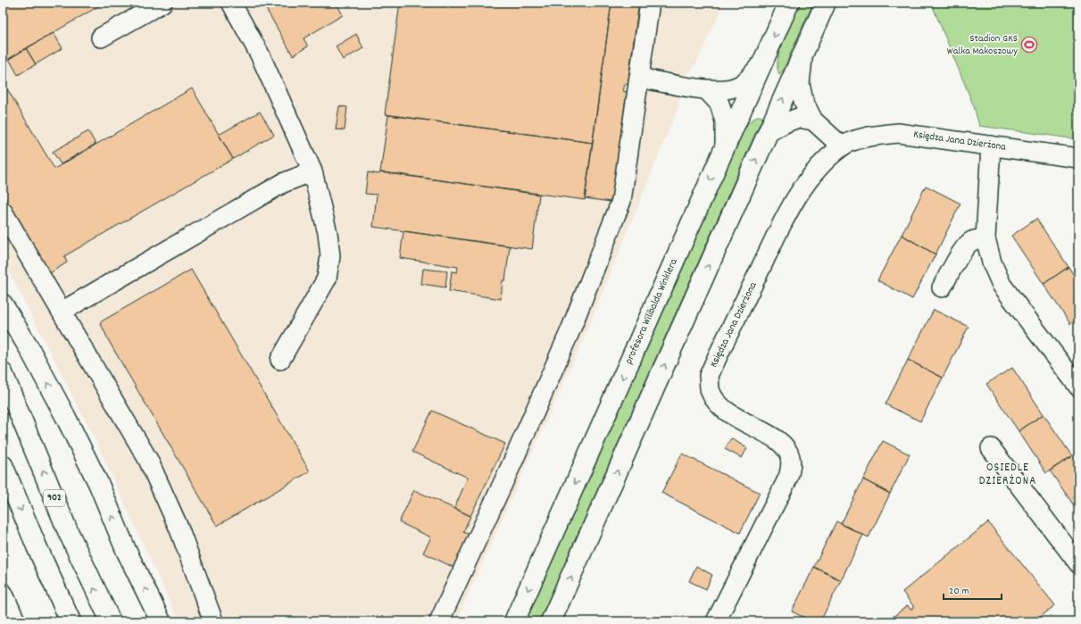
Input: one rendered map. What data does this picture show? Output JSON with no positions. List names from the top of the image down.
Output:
{
  "streets": {
    "main road": ["profesora Wilibalda Winklera", "902"],
    "street": ["Księdza Jana Dzierżona"]
  },
  "districts": ["OSIEDLE DZIERŻONA"],
  "places": {
    "sports": ["Stadion GKS Walka Makoszowy"]
  },
  "scale_bar": "20 m"
}
